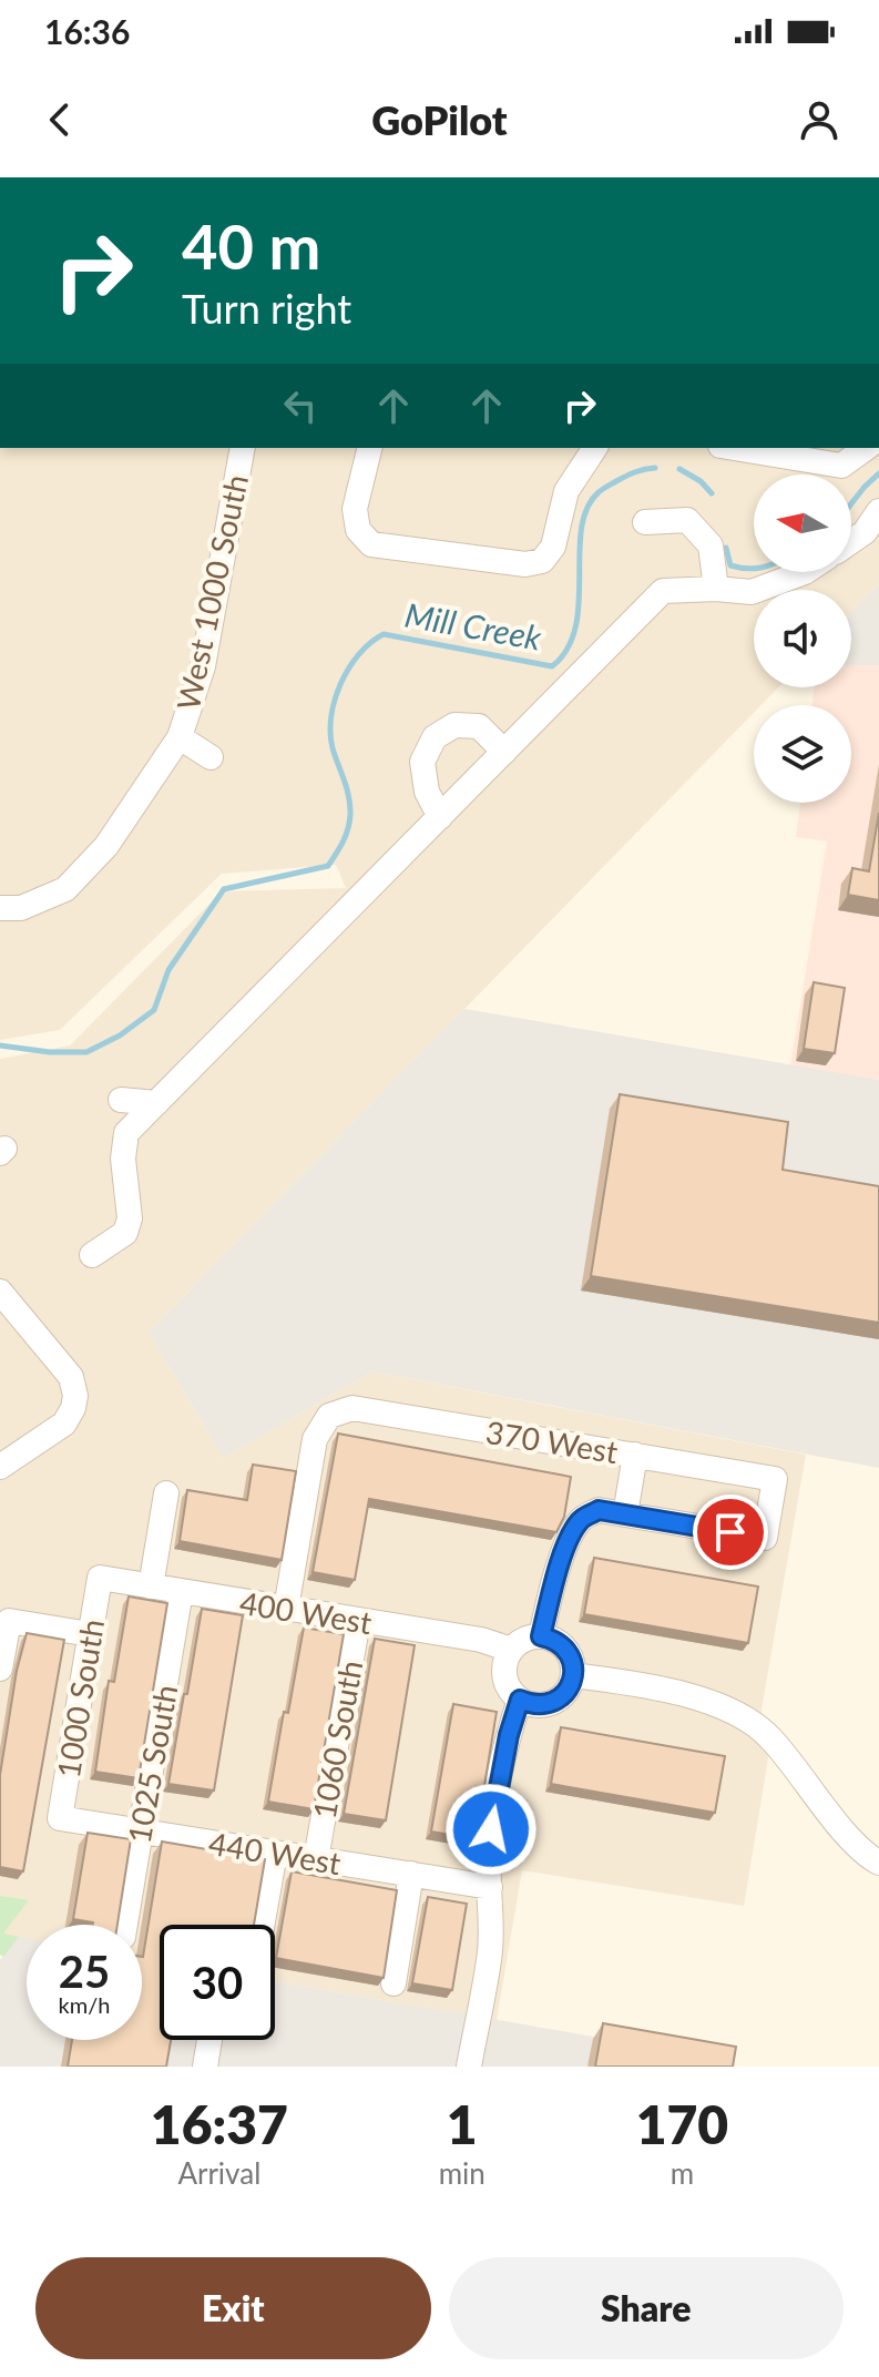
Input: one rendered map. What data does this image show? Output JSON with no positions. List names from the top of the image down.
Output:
{
  "streets": {
    "street": [
      "West 1000 South",
      "370 West",
      "400 West",
      "1000 South",
      "1060 South",
      "1025 South",
      "440 West"
    ]
  },
  "crossings": [
    ["370 West", "400 West"],
    ["400 West", "1000 South"],
    ["400 West", "1060 South"],
    ["400 West", "1025 South"],
    ["1000 South", "440 West"],
    ["1060 South", "440 West"],
    ["1025 South", "440 West"]
  ],
  "water": ["Mill Creek"],
  "north": "left",
  "page": {
    "status": "16:36",
    "header": "GoPilot",
    "turn": ["40 m", "Turn right"],
    "speed": "25 km/h",
    "limit": "30",
    "eta": [
      "16:37",
      "Arrival",
      "1",
      "min",
      "170",
      "m"
    ],
    "buttons": ["Exit", "Share"]
  }
}
